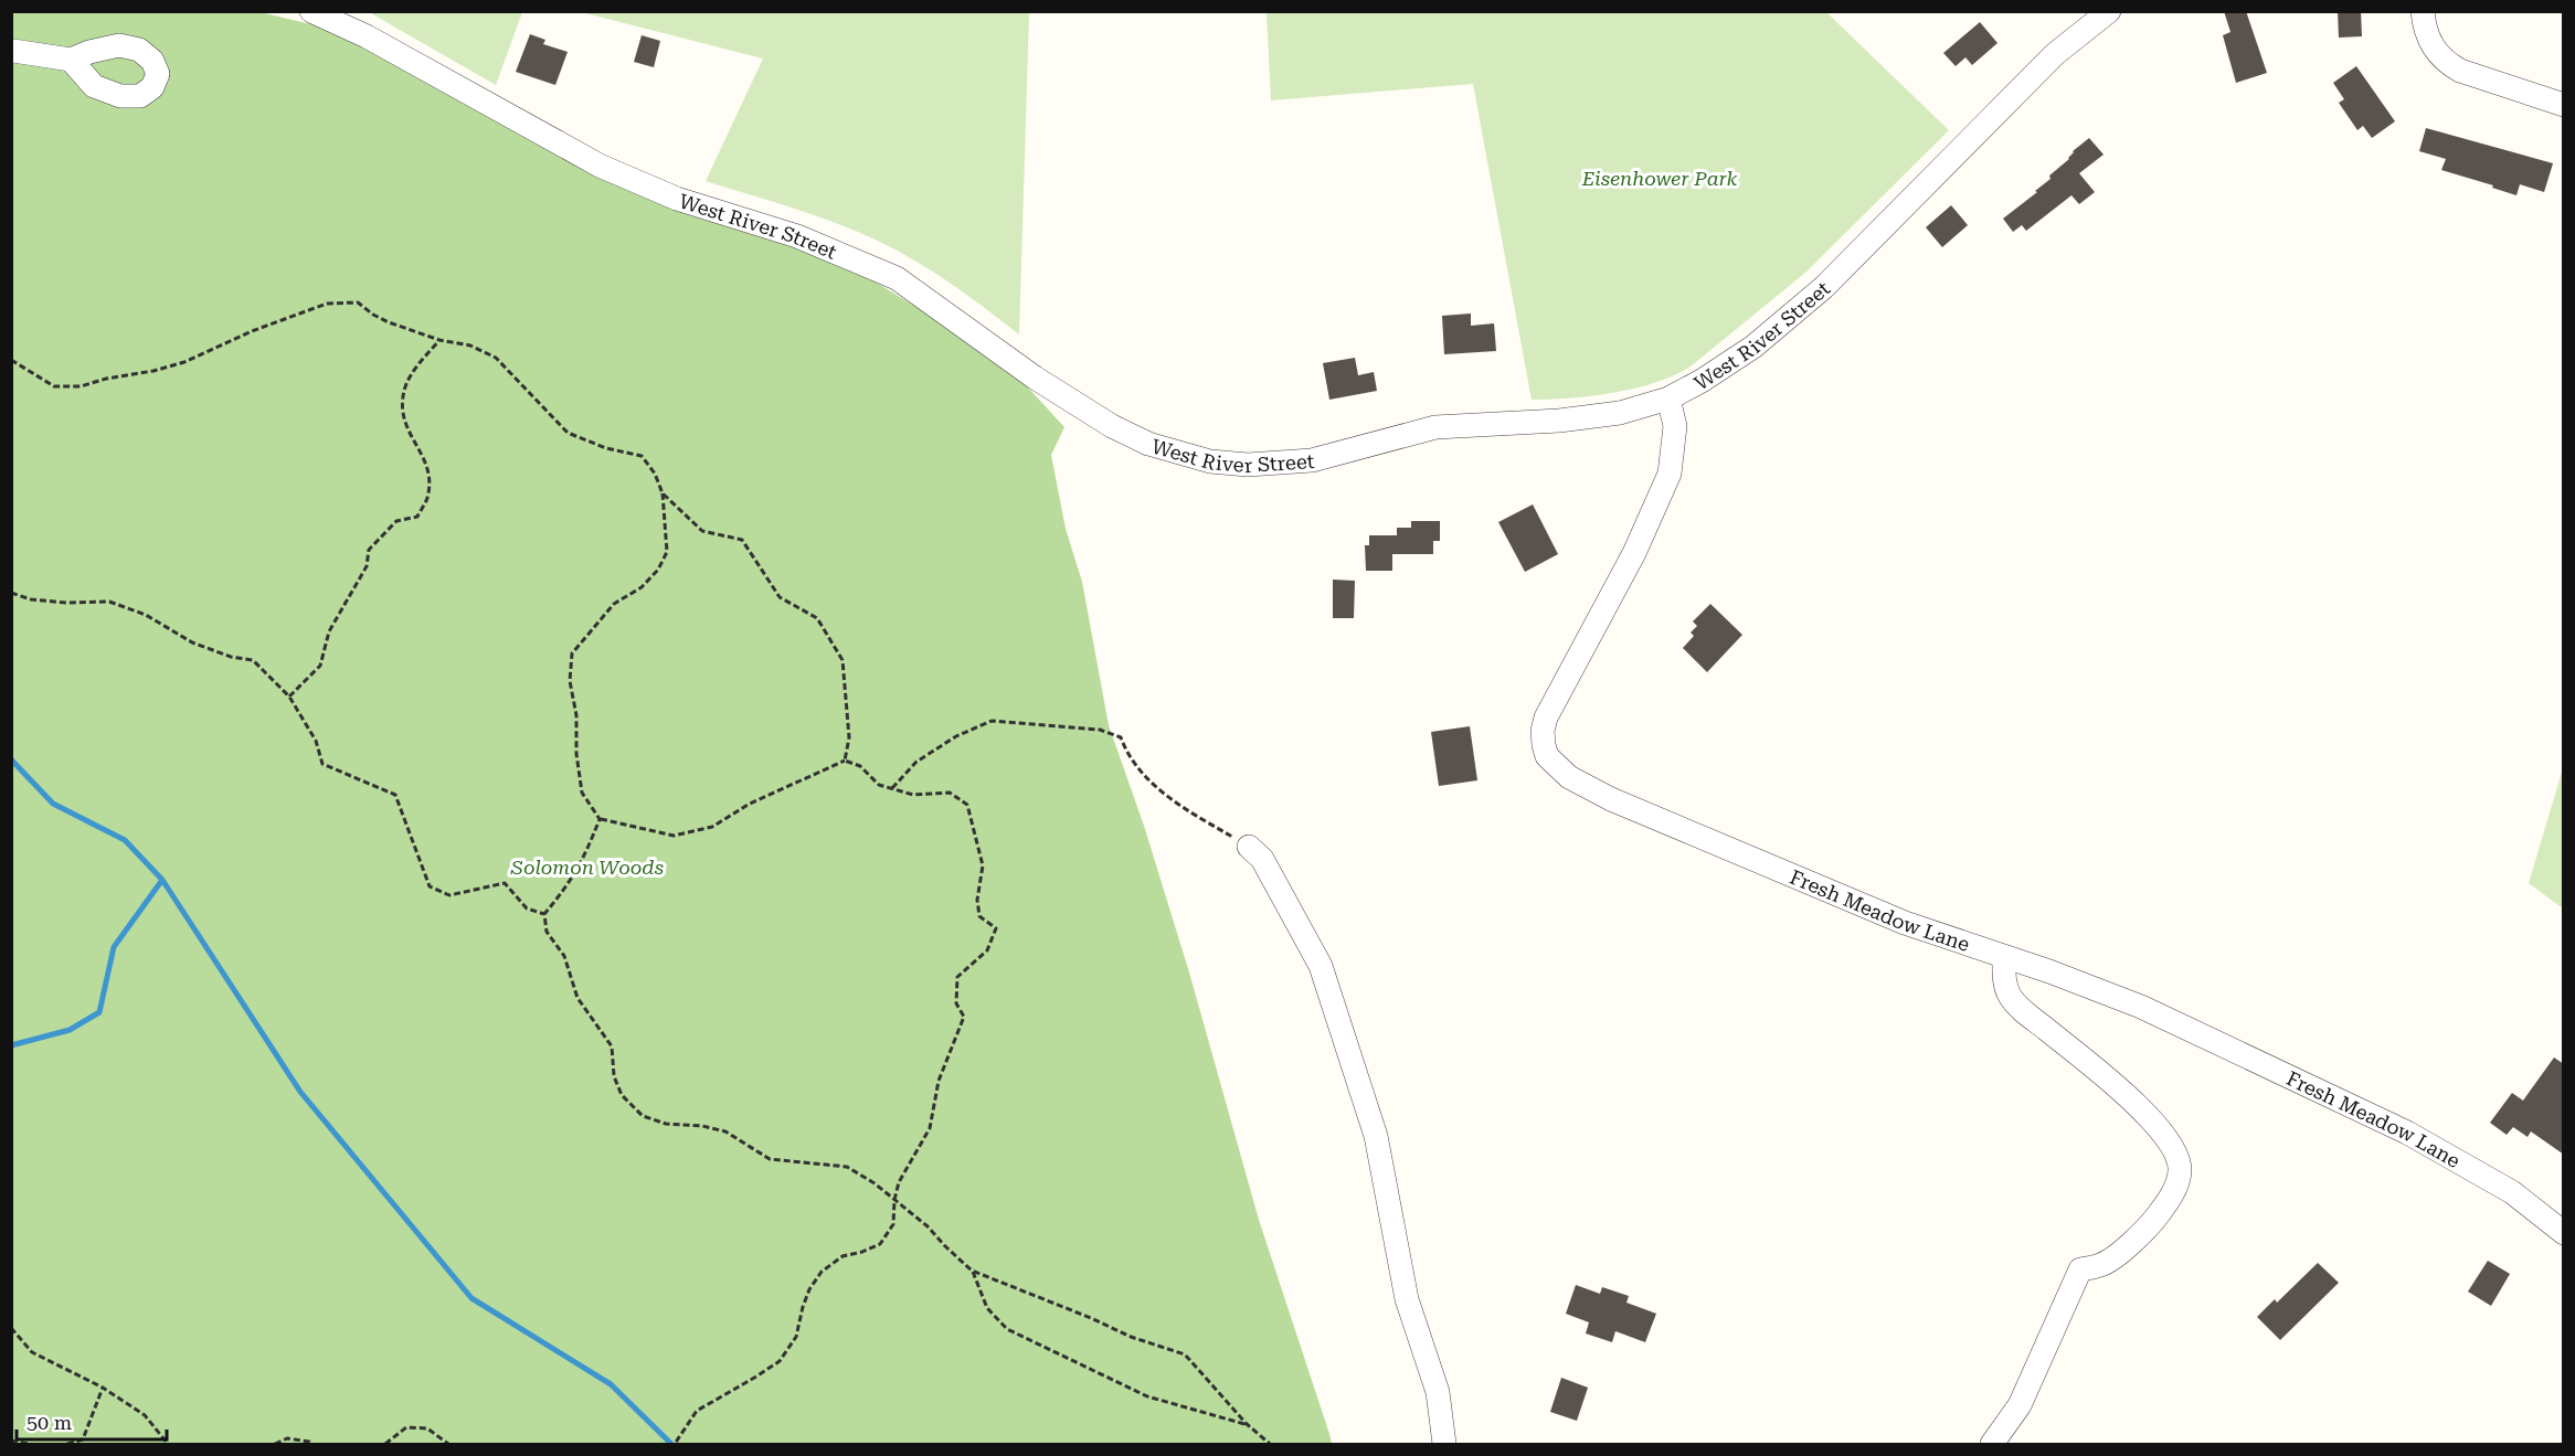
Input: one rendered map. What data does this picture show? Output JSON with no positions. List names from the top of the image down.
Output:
{
  "streets": {
    "street": ["West River Street", "Fresh Meadow Lane"]
  },
  "crossings": [
    ["West River Street", "Fresh Meadow Lane"]
  ],
  "parks": ["Eisenhower Park", "Solomon Woods"],
  "scale_bar": "50 m"
}
